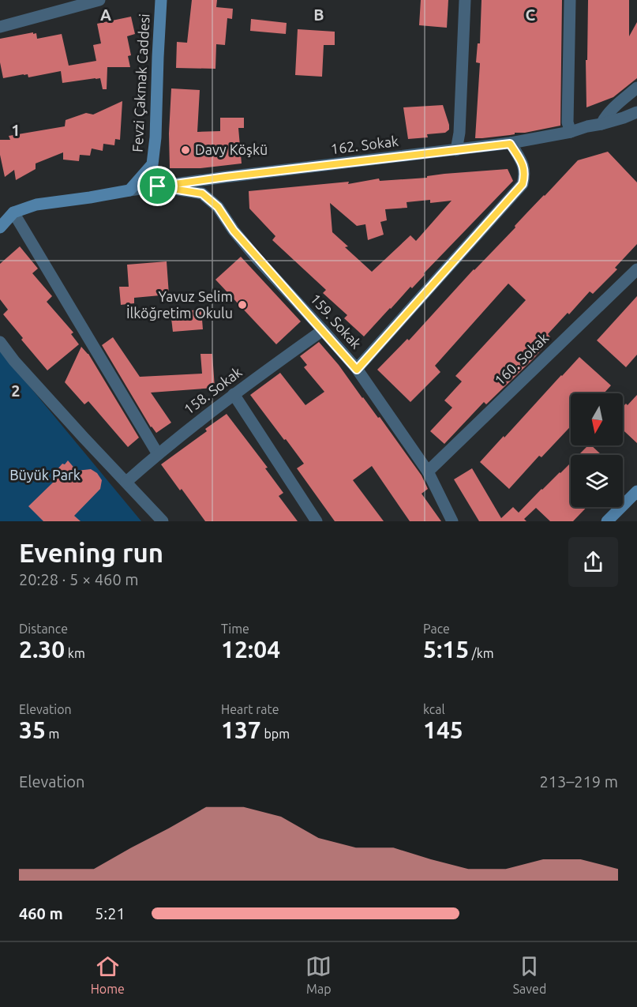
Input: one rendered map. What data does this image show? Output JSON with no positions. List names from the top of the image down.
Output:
{
  "streets": {
    "main road": ["Fevzi Çakmak Caddesi"],
    "street": [
      "162. Sokak",
      "159. Sokak",
      "160. Sokak",
      "158. Sokak"
    ]
  },
  "crossings": [
    ["Fevzi Çakmak Caddesi", "162. Sokak"],
    ["162. Sokak", "159. Sokak"],
    ["159. Sokak", "160. Sokak"],
    ["159. Sokak", "158. Sokak"]
  ],
  "parks": ["Büyük Park"],
  "places": ["Davy Köşkü", "Yavuz Selim İlköğretim Okulu"],
  "north": "bottom",
  "page": {
    "heading": ["Evening run", "20:28 · 5 × 460 m"],
    "stats": [
      ["Distance", "2.30 km"],
      ["Time", "12:04"],
      ["Pace", "5:15 /km"],
      ["Elevation", "35 m"],
      ["Heart rate", "137 bpm"],
      ["kcal", "145"]
    ],
    "chart": ["Elevation", "213–219 m"],
    "list": [
      {
        "name": "460 m",
        "note": "5:21"
      }
    ],
    "tabs": ["Home", "Map", "Saved"]
  },
  "grid": {
    "columns": ["A", "B", "C"],
    "rows": ["1", "2"]
  }
}
